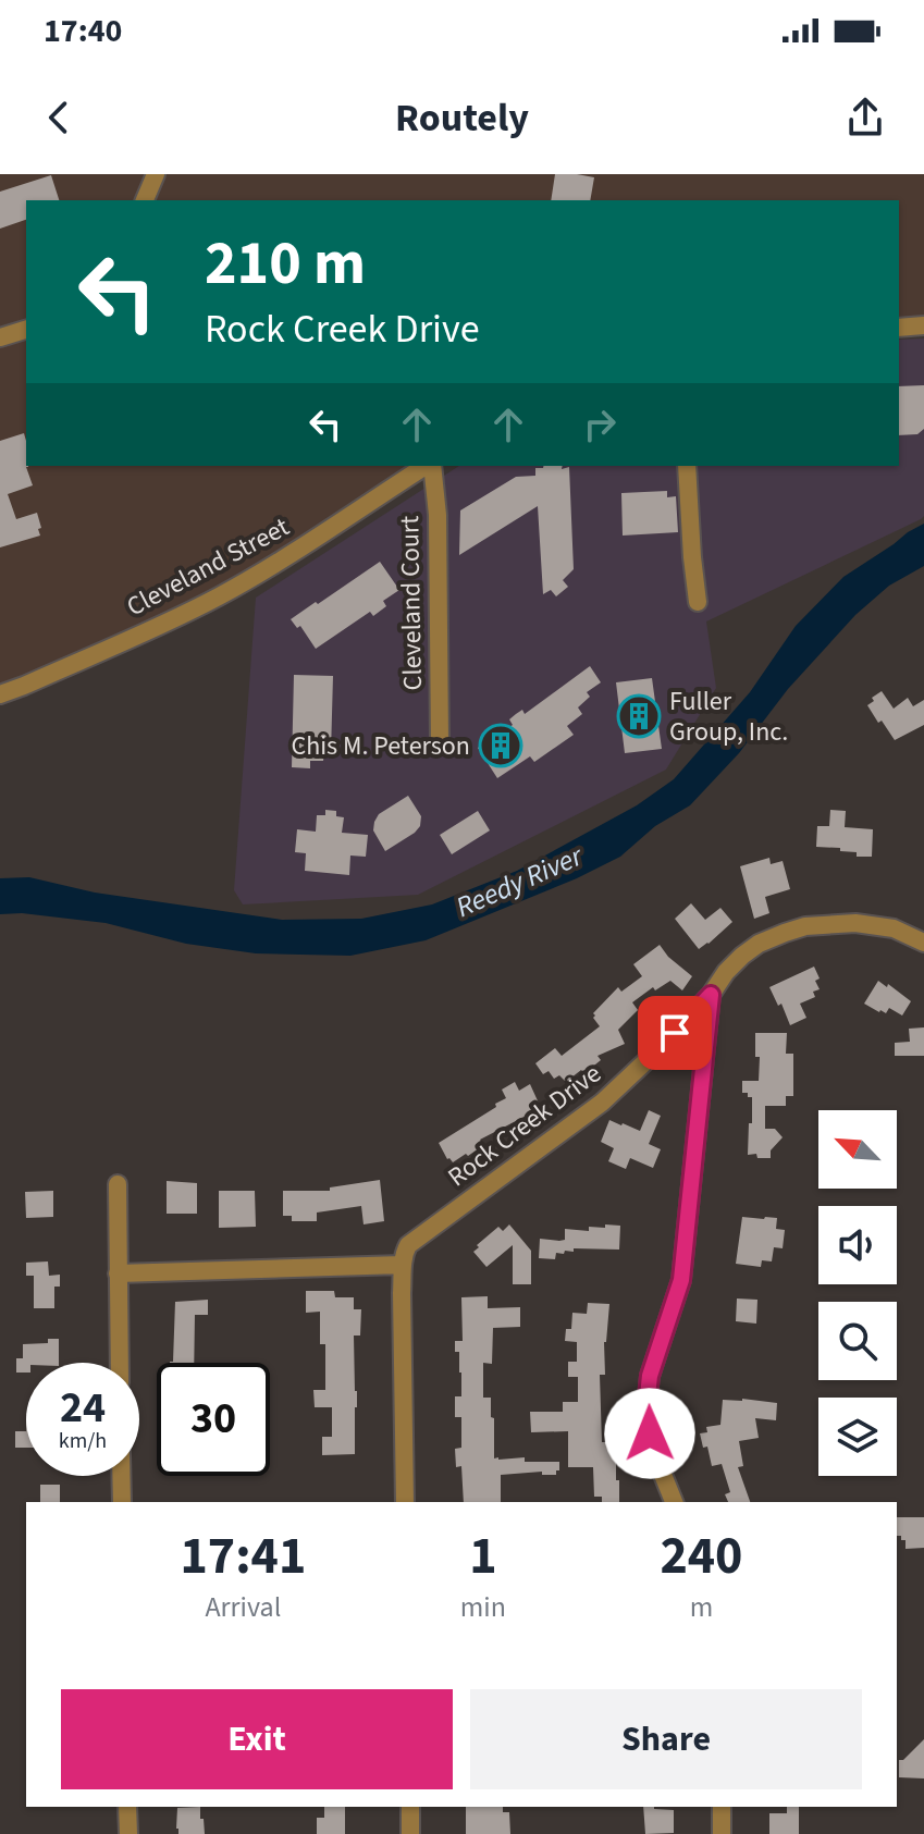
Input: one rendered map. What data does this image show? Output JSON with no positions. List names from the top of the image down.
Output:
{
  "streets": {
    "street": ["Cleveland Street", "Cleveland Court", "Rock Creek Drive"]
  },
  "water": ["Reedy River"],
  "places": {
    "building": ["Fuller Group, Inc.", "Chis M. Peterson"]
  },
  "north": "top left",
  "page": {
    "status": "17:40",
    "header": "Routely",
    "turn": ["210 m", "Rock Creek Drive"],
    "speed": "24 km/h",
    "limit": "30",
    "eta": [
      "17:41",
      "Arrival",
      "1",
      "min",
      "240",
      "m"
    ],
    "buttons": ["Exit", "Share"]
  }
}
